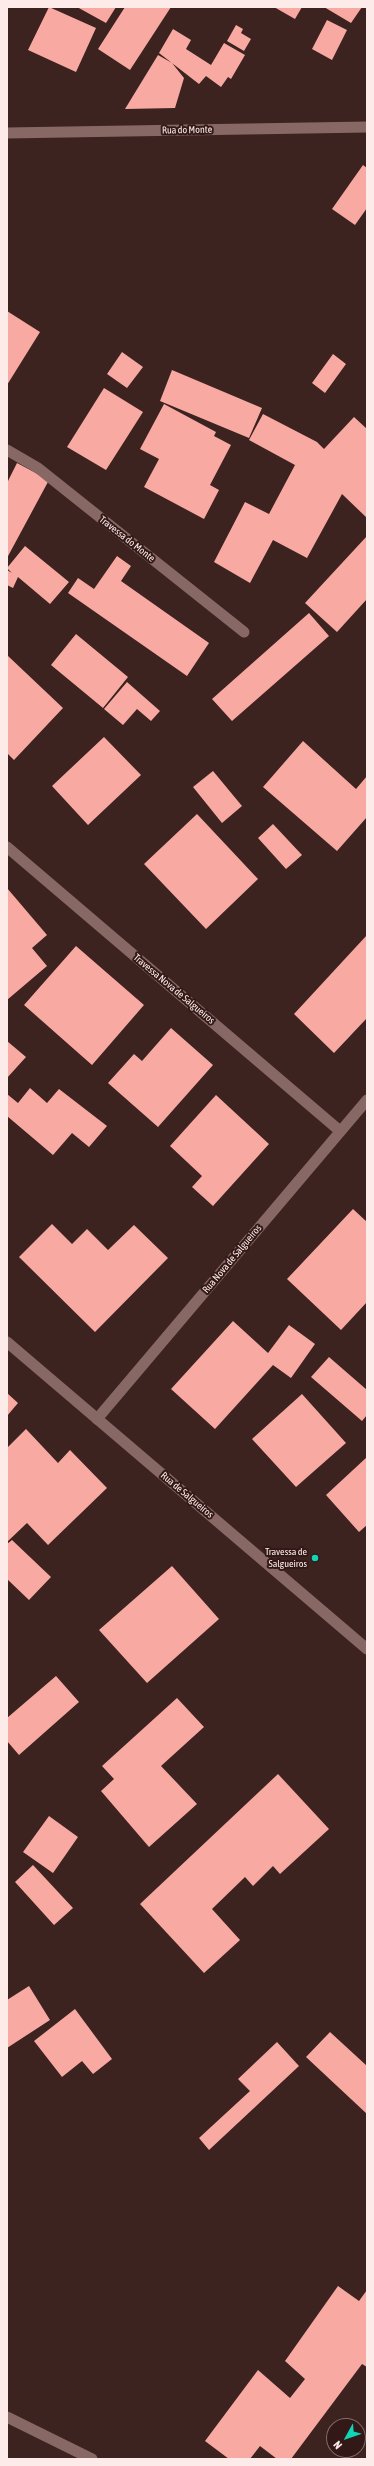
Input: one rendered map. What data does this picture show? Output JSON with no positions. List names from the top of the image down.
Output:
{
  "streets": {
    "street": [
      "Rua do Monte",
      "Travessa do Monte",
      "Travessa Nova de Salgueiros",
      "Rua Nova de Salgueiros",
      "Rua de Salgueiros"
    ]
  },
  "crossings": [
    ["Travessa Nova de Salgueiros", "Rua Nova de Salgueiros"],
    ["Rua Nova de Salgueiros", "Rua de Salgueiros"]
  ],
  "places": ["Travessa de Salgueiros"],
  "north": "bottom left"
}
